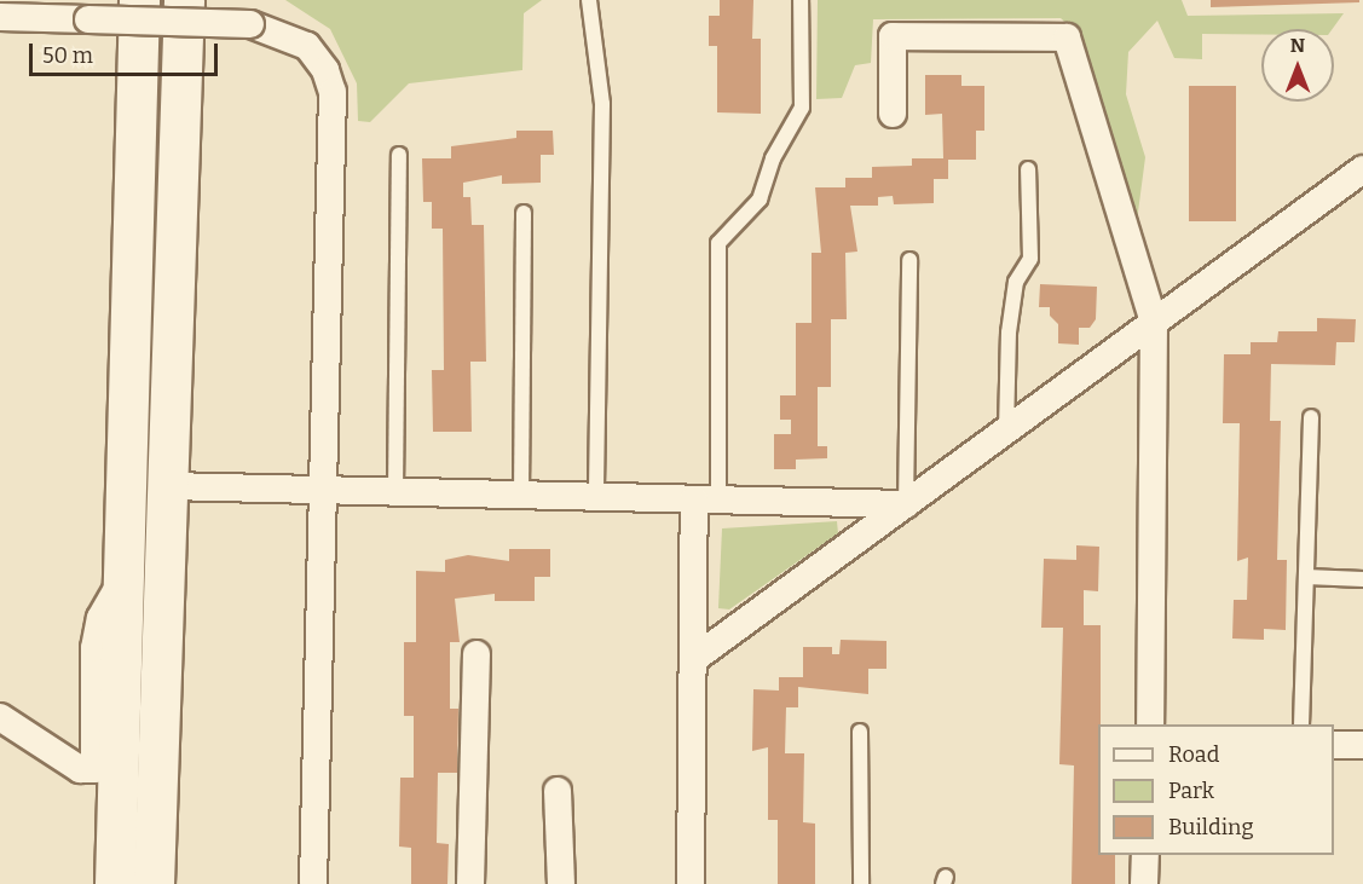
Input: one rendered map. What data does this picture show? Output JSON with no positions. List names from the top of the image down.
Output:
{
  "legend": ["Road", "Park", "Building"],
  "scale_bar": "50 m",
  "north": "top"
}
